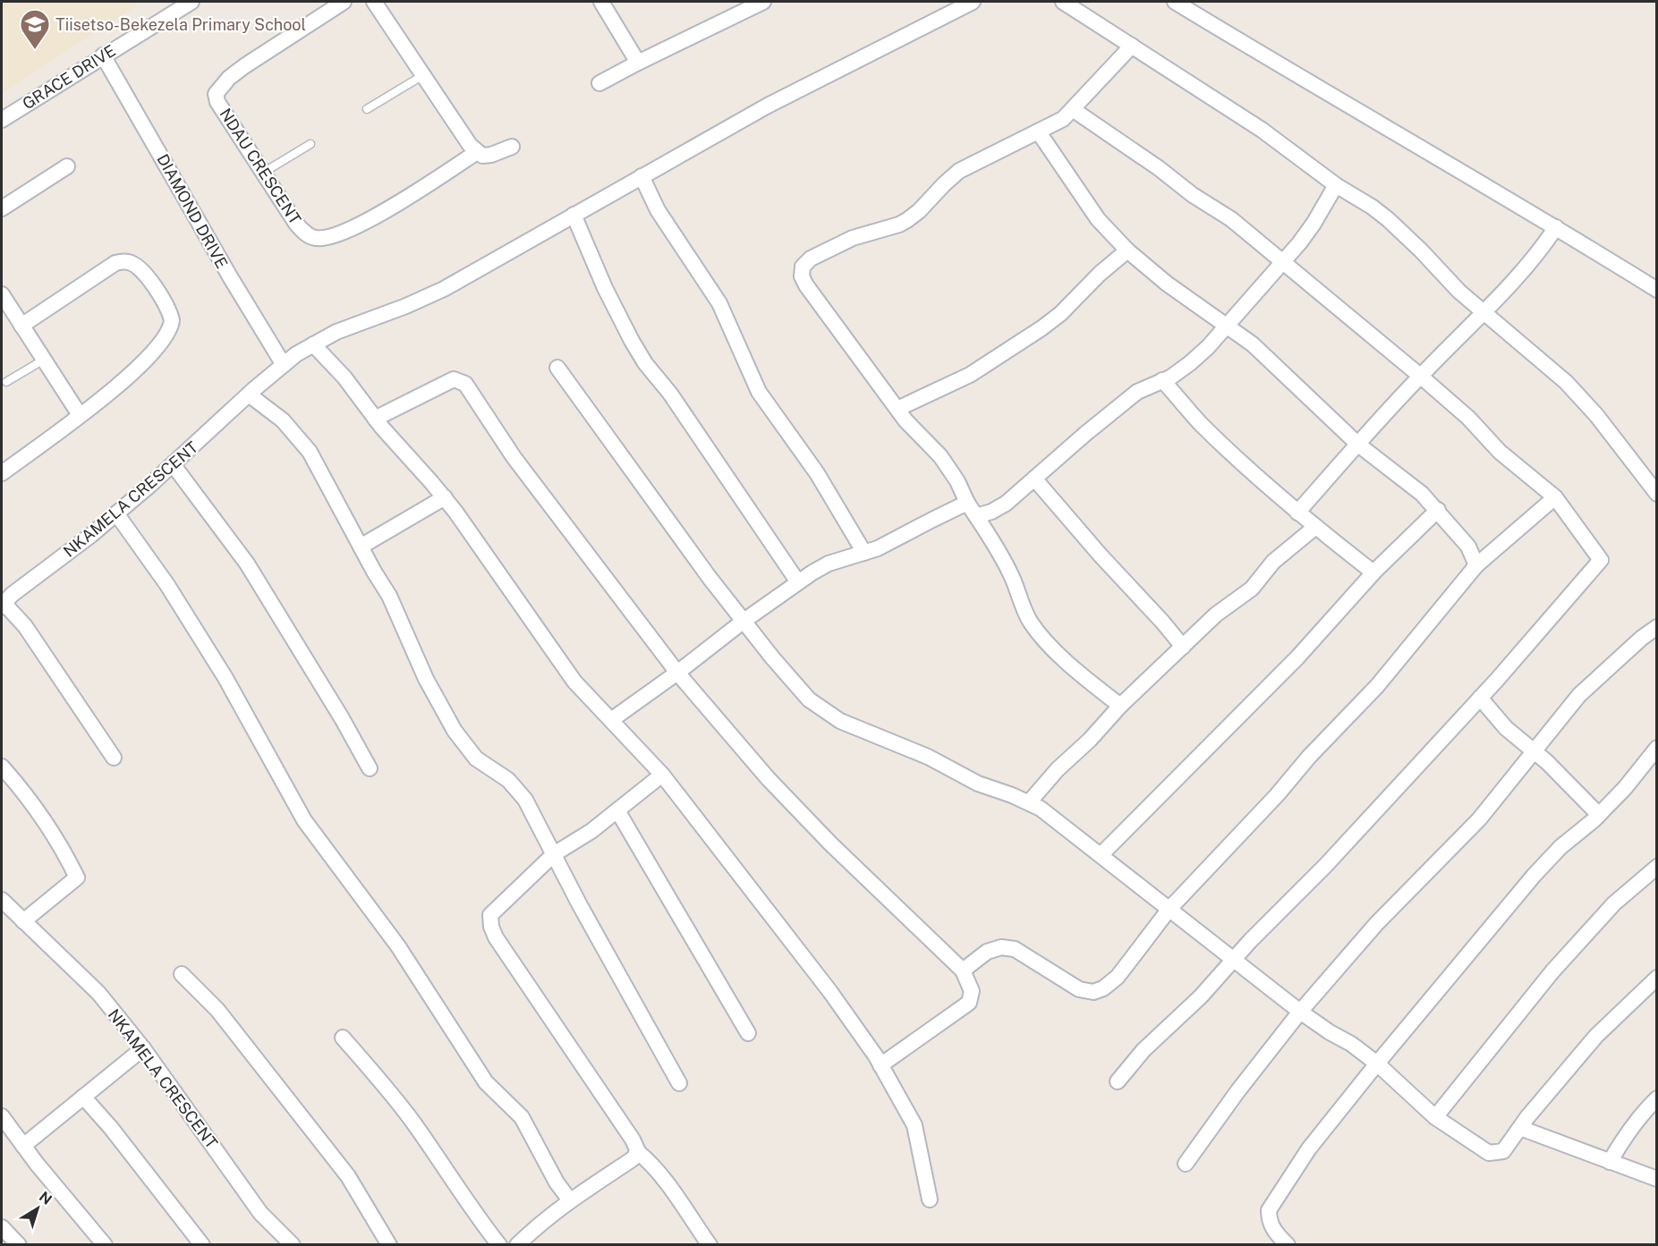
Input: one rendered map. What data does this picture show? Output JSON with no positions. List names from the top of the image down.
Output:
{
  "streets": {
    "street": [
      "GRACE DRIVE",
      "NDAU CRESCENT",
      "DIAMOND DRIVE",
      "NKAMELA CRESCENT"
    ]
  },
  "crossings": [
    ["GRACE DRIVE", "DIAMOND DRIVE"],
    ["DIAMOND DRIVE", "NKAMELA CRESCENT"]
  ],
  "places": {
    "school or university": ["Tiisetso-Bekezela Primary School"]
  },
  "north": "top right"
}
